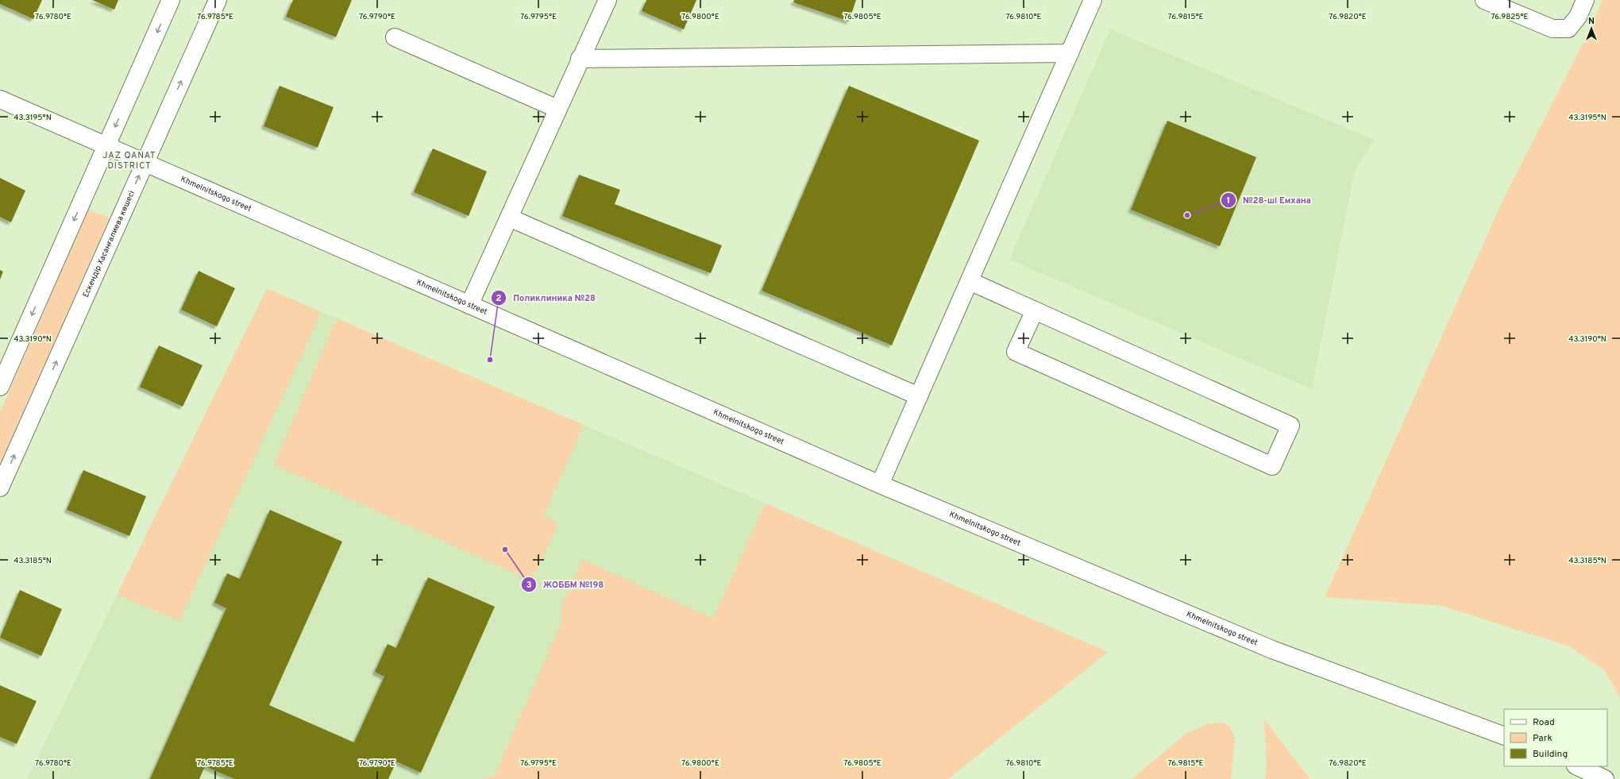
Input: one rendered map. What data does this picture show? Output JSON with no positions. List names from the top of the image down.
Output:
{
  "streets": {
    "street": ["Khmelnitskogo street", "Ескендір Хасанғалиева көшесі"]
  },
  "crossings": [
    ["Khmelnitskogo street", "Ескендір Хасанғалиева көшесі"]
  ],
  "districts": ["JAZ QANAT DISTRICT"],
  "places": ["№28-ші Емхана", "Поликлиника №28", "ЖОББМ №198"],
  "legend": ["Road", "Park", "Building"],
  "north": "top",
  "coordinates": [
    "76.9780°E",
    "76.9785°E",
    "76.9790°E",
    "76.9795°E",
    "76.9800°E",
    "76.9805°E",
    "76.9810°E",
    "76.9815°E",
    "76.9820°E",
    "76.9825°E",
    "43.3195°N",
    "43.3190°N",
    "43.3185°N"
  ]
}
